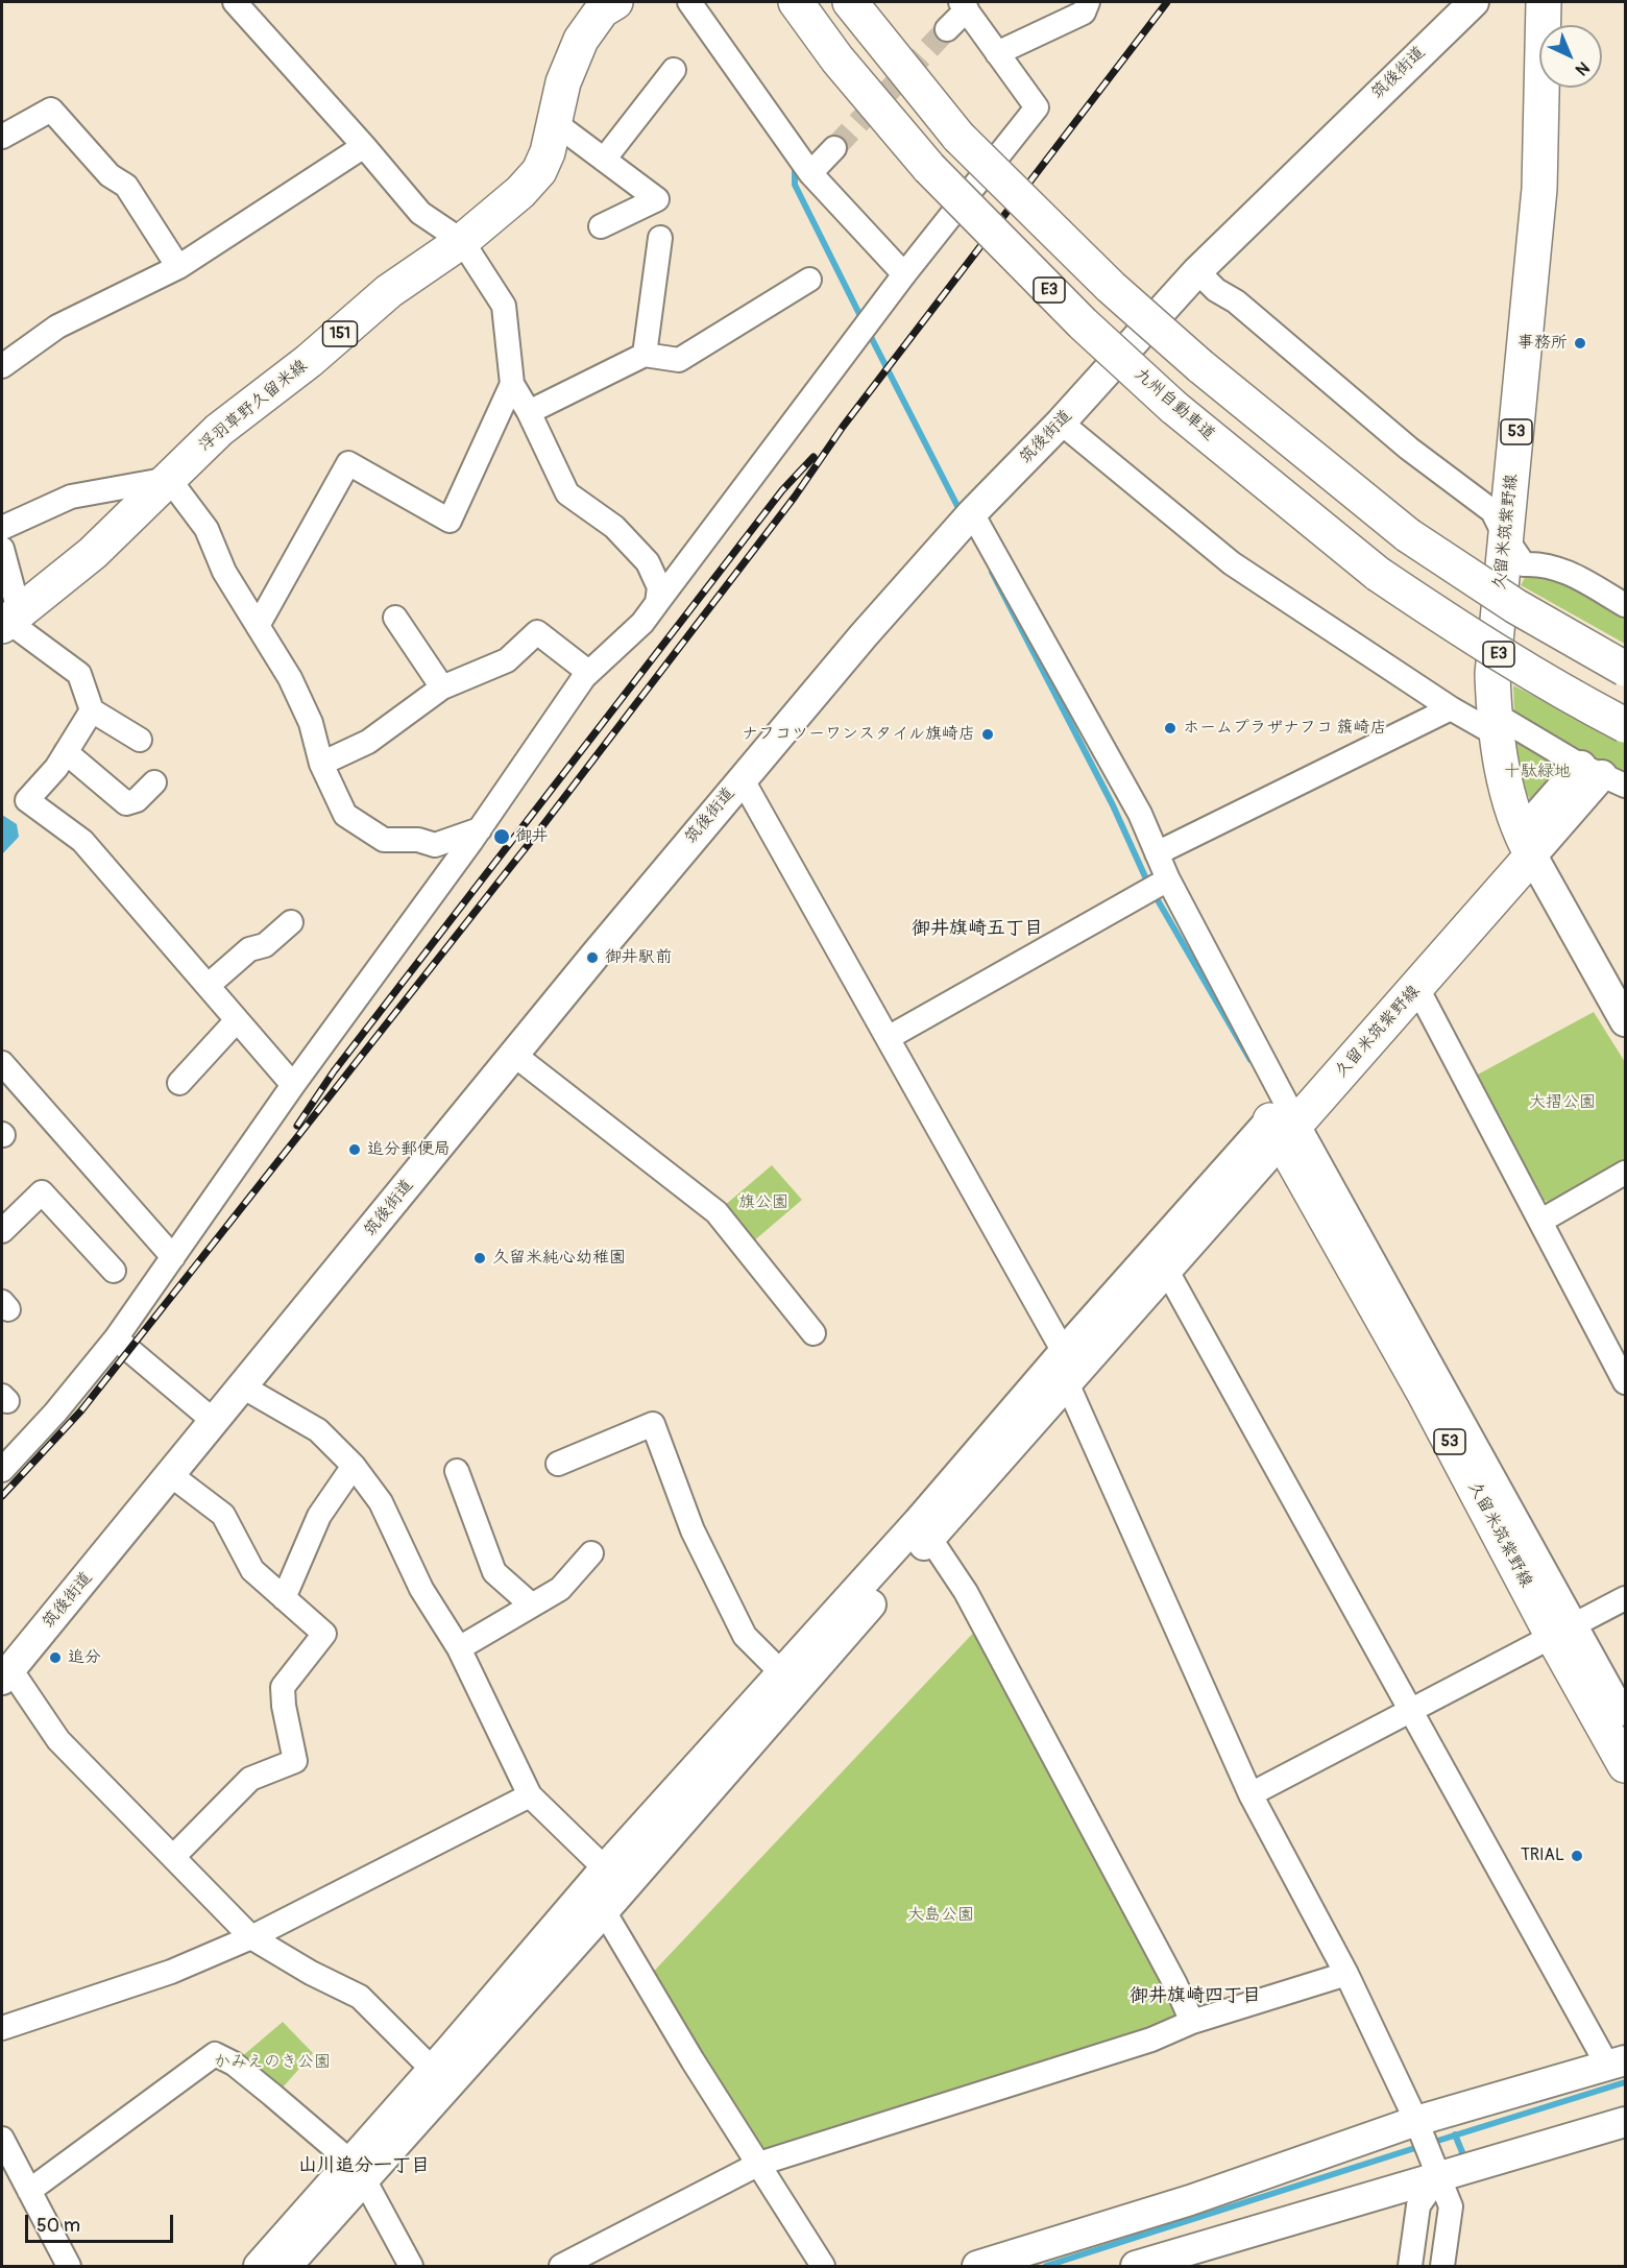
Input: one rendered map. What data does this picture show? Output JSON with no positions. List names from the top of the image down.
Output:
{
  "streets": {
    "main road": [
      "E3",
      "151",
      "九州自動車道",
      "浮羽草野久留米線",
      "53",
      "久留米筑紫野線"
    ],
    "street": ["筑後街道"]
  },
  "districts": ["御井旗崎五丁目", "御井旗崎四丁目", "山川追分一丁目"],
  "parks": [
    "十駄緑地",
    "大摺公園",
    "旗公園",
    "大島公園",
    "かみえのき公園"
  ],
  "places": [
    "事務所",
    "ホームプラザナフコ 籏崎店",
    "ナフコツーワンスタイル旗崎店",
    "御井",
    "御井駅前",
    "追分郵便局",
    "久留米純心幼稚園",
    "追分",
    "TRIAL"
  ],
  "scale_bar": "50 m",
  "north": "bottom right"
}
